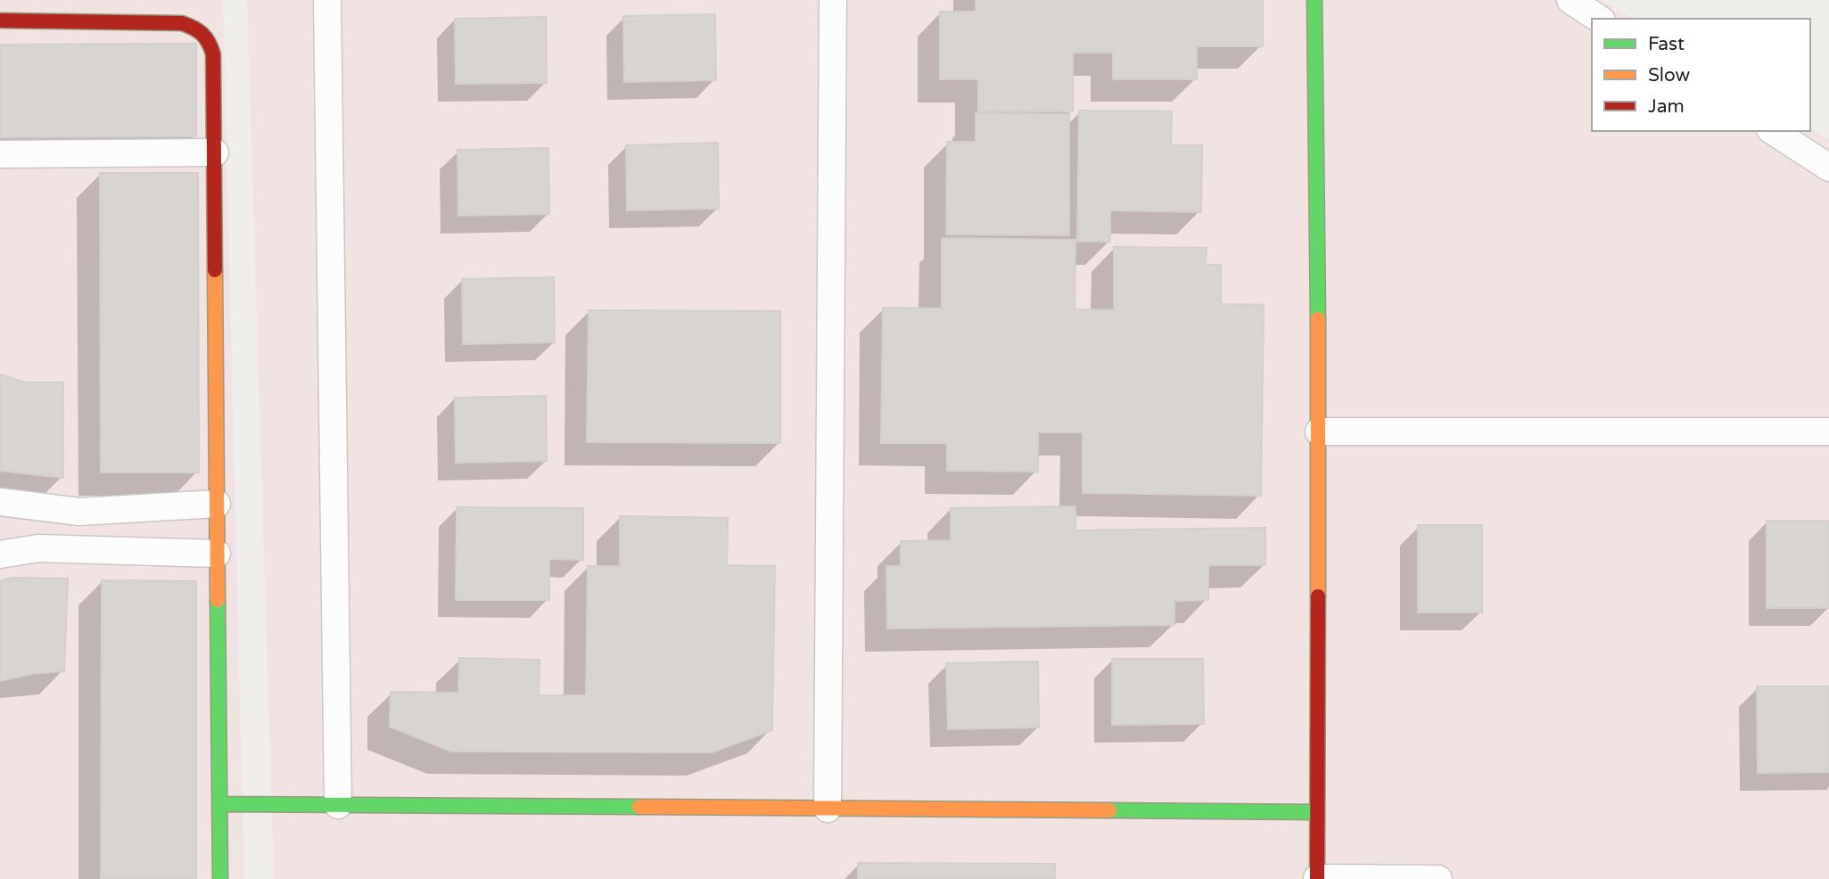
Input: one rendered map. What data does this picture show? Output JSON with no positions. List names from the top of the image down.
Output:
{
  "legend": ["Fast", "Slow", "Jam"]
}
